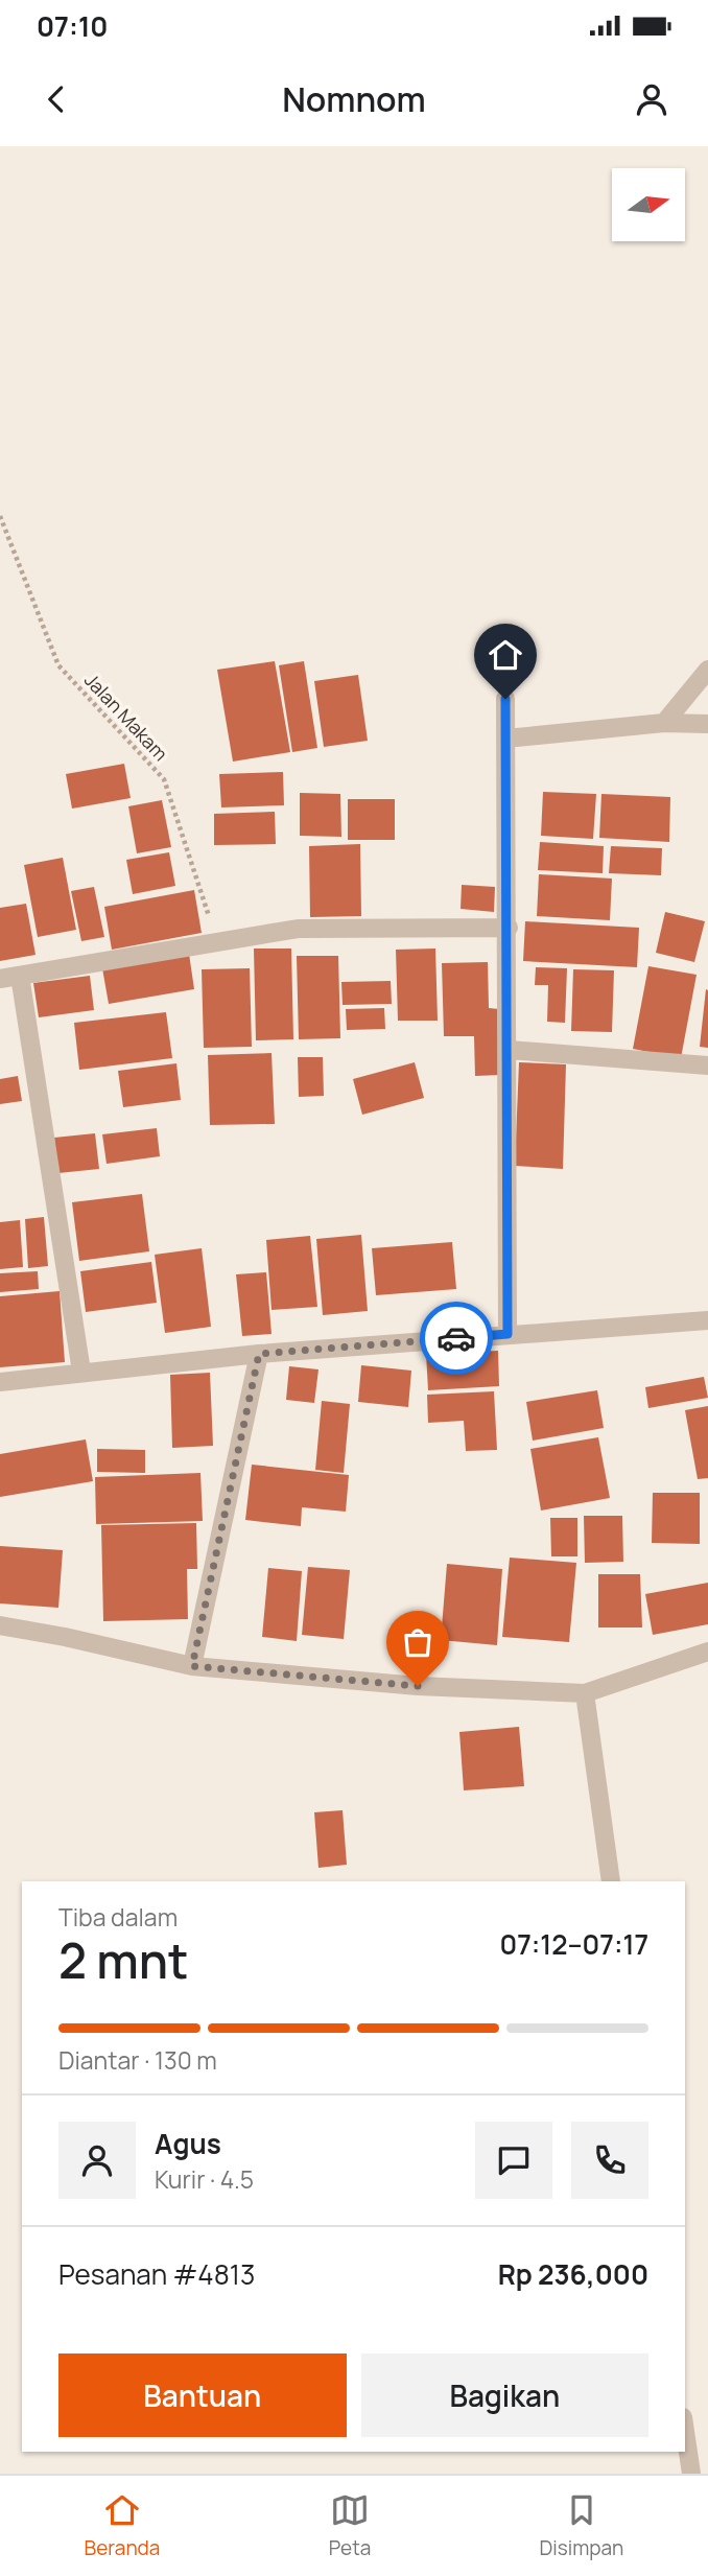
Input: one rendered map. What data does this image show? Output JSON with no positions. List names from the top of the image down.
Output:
{
  "streets": {
    "path": ["Jalan Makam"]
  },
  "north": "right",
  "page": {
    "status": "07:10",
    "header": "Nomnom",
    "heading": ["2 mnt", "Tiba dalam", "07:12–07:17"],
    "panel": [
      "Agus",
      "Kurir · 4.5",
      "Pesanan #4813",
      "Rp 236,000"
    ],
    "bar": "Diantar · 130 m",
    "buttons": ["Bantuan", "Bagikan"],
    "tabs": ["Beranda", "Peta", "Disimpan"]
  }
}
